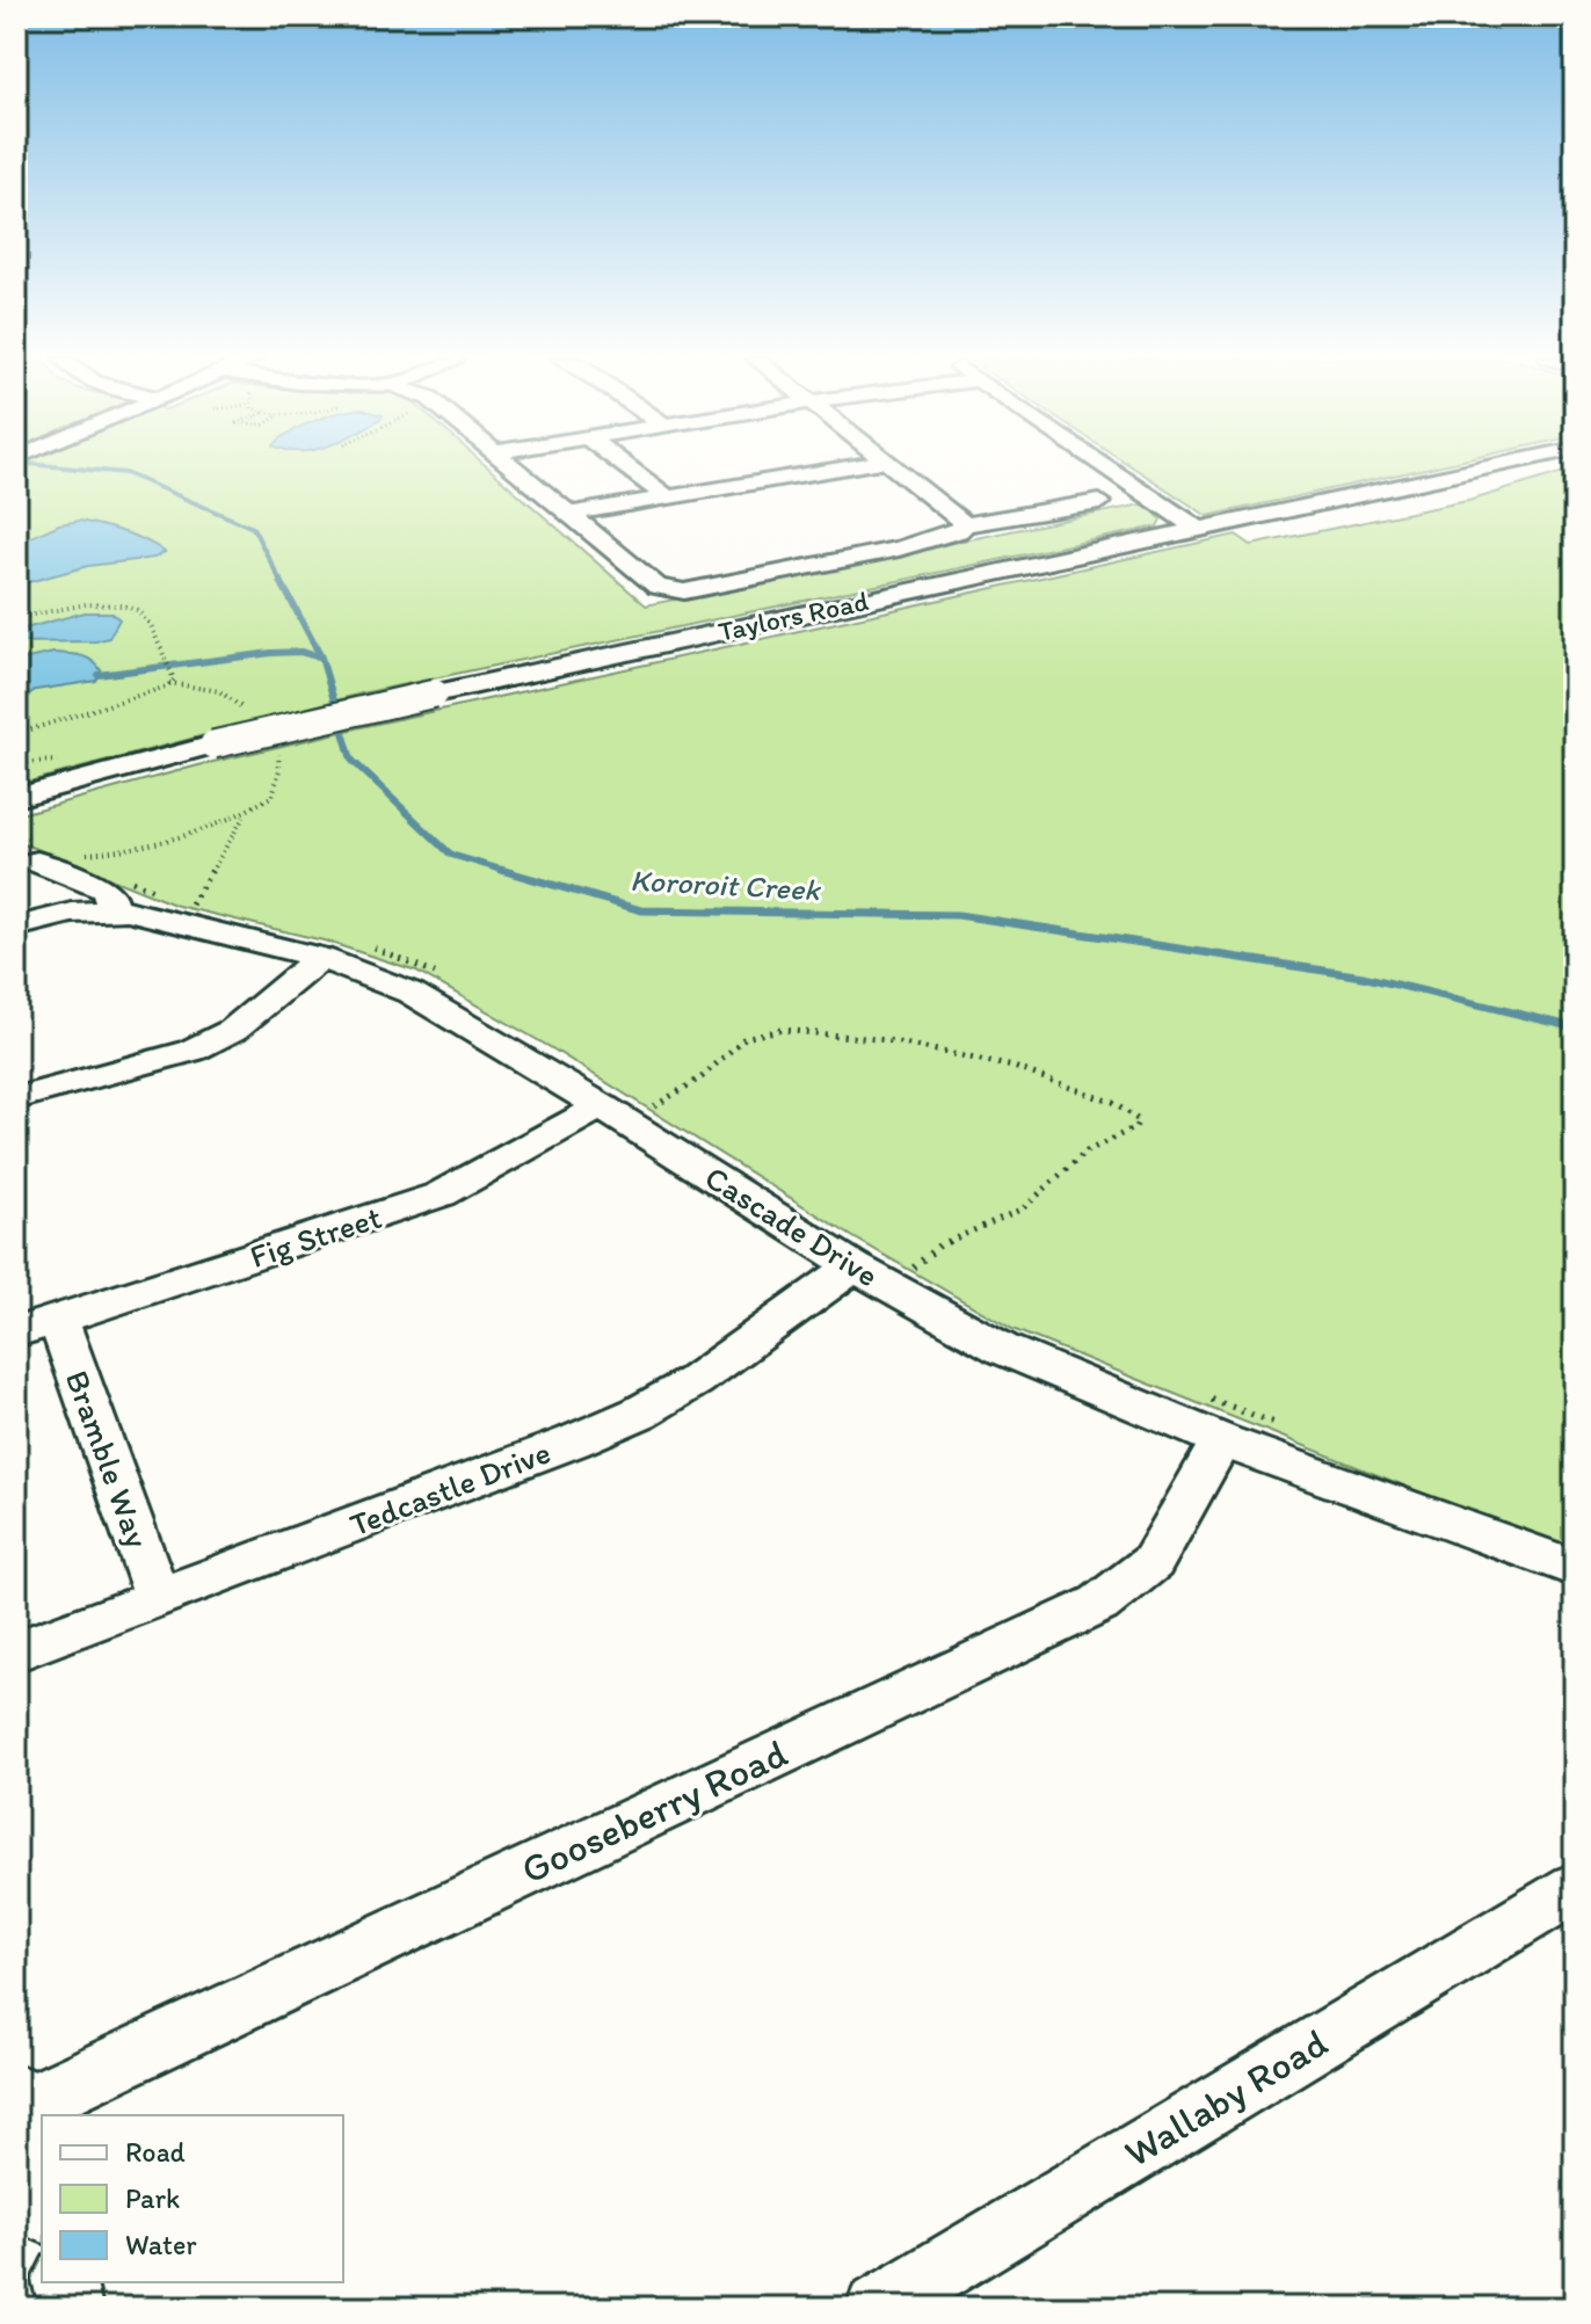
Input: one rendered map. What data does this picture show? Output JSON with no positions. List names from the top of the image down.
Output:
{
  "streets": {
    "street": [
      "Taylors Road",
      "Cascade Drive",
      "Fig Street",
      "Bramble Way",
      "Tedcastle Drive",
      "Gooseberry Road",
      "Wallaby Road"
    ]
  },
  "crossings": [
    ["Cascade Drive", "Fig Street"],
    ["Cascade Drive", "Tedcastle Drive"],
    ["Cascade Drive", "Gooseberry Road"],
    ["Fig Street", "Bramble Way"],
    ["Bramble Way", "Tedcastle Drive"]
  ],
  "water": ["Kororoit Creek"],
  "legend": ["Road", "Park", "Water"]
}
